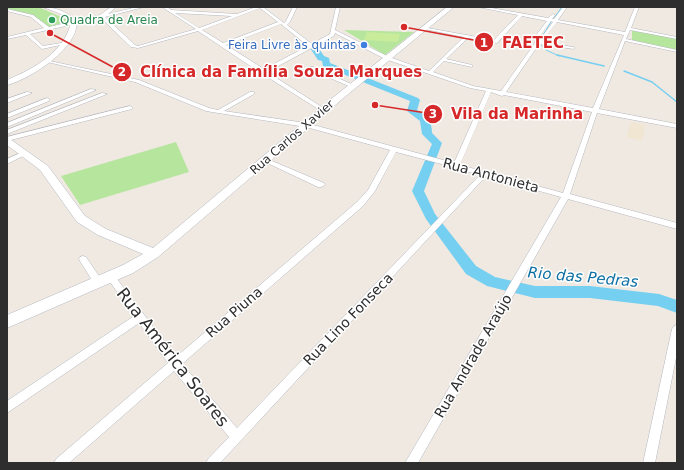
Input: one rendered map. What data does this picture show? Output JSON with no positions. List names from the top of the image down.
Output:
{
  "streets": {
    "street": [
      "Rua Carlos Xavier",
      "Rua Antonieta",
      "Rua Piuna",
      "Rua Lino Fonseca",
      "Rua Andrade Araújo",
      "Rua América Soares"
    ]
  },
  "crossings": [
    ["Rua Carlos Xavier", "Rua Antonieta"],
    ["Rua Carlos Xavier", "Rua América Soares"],
    ["Rua Antonieta", "Rua Piuna"],
    ["Rua Antonieta", "Rua Lino Fonseca"],
    ["Rua Antonieta", "Rua Andrade Araújo"],
    ["Rua Piuna", "Rua América Soares"],
    ["Rua Lino Fonseca", "Rua América Soares"]
  ],
  "water": ["Rio das Pedras"],
  "places": [
    "Quadra de Areia",
    "FAETEC",
    "Clínica da Família Souza Marques",
    "Feira Livre às quintas",
    "Vila da Marinha"
  ]
}
